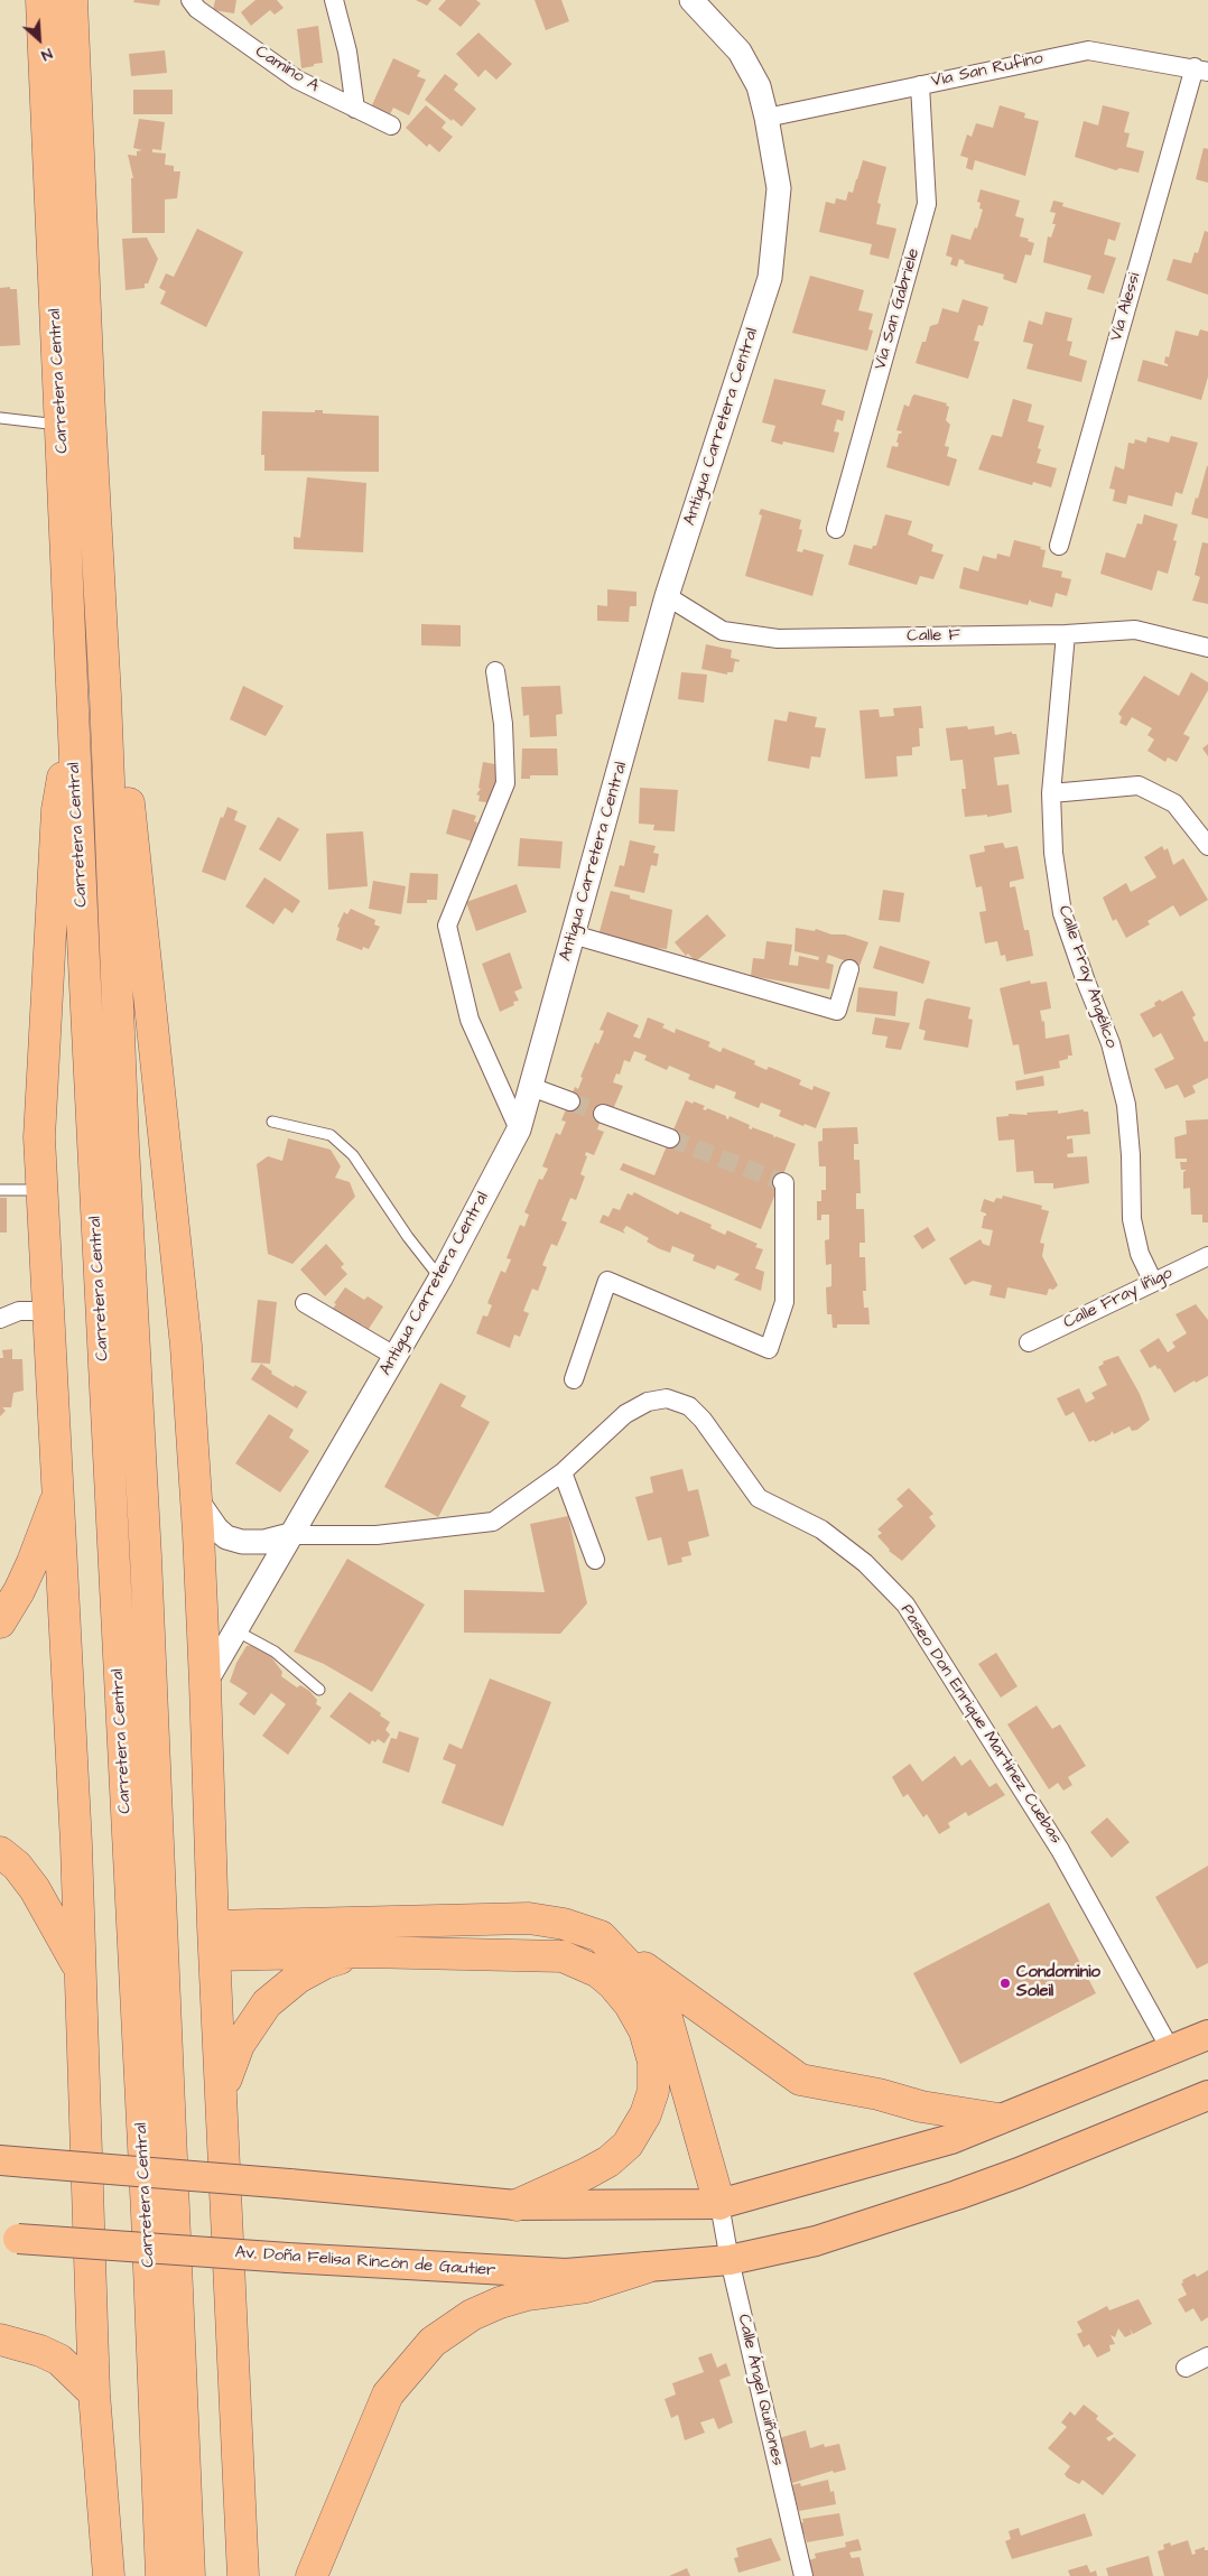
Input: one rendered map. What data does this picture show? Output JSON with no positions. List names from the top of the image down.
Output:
{
  "streets": {
    "highway": ["Carretera Central"],
    "main road": ["Av. Doña Felisa Rincón de Gautier"],
    "street": [
      "Camino A",
      "Via San Rufino",
      "Vía Alessi",
      "Vía San Gabriele",
      "Antigua Carretera Central",
      "Calle F",
      "Calle Fray Angélico",
      "Calle Fray Íñigo",
      "Paseo Don Enrique Martínez Cuebas",
      "Calle Ángel Quiñones"
    ]
  },
  "crossings": [
    ["Via San Rufino", "Vía Alessi"],
    ["Via San Rufino", "Vía San Gabriele"],
    ["Via San Rufino", "Antigua Carretera Central"],
    ["Antigua Carretera Central", "Calle F"],
    ["Antigua Carretera Central", "Paseo Don Enrique Martínez Cuebas"],
    ["Calle F", "Calle Fray Angélico"],
    ["Calle Fray Angélico", "Calle Fray Íñigo"],
    ["Av. Doña Felisa Rincón de Gautier", "Calle Ángel Quiñones"]
  ],
  "places": ["Condominio Soleil"],
  "north": "bottom right"
}
